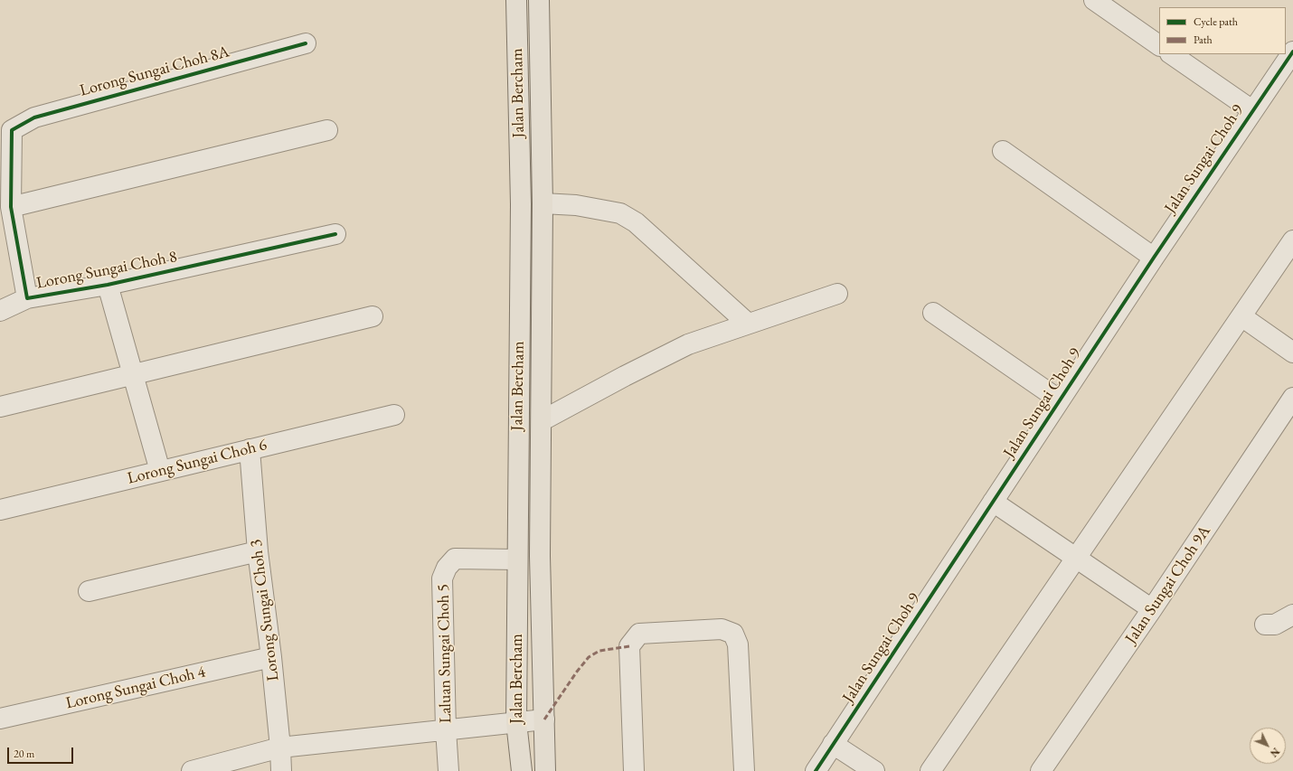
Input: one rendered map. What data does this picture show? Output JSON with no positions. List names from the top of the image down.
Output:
{
  "streets": {
    "main road": ["Jalan Bercham"],
    "street": [
      "Lorong Sungai Choh 8A",
      "Jalan Sungai Choh 9",
      "Lorong Sungai Choh 8",
      "Lorong Sungai Choh 6",
      "Jalan Sungai Choh 9A",
      "Lorong Sungai Choh 3",
      "Laluan Sungai Choh 5",
      "Lorong Sungai Choh 4"
    ]
  },
  "crossings": [
    ["Lorong Sungai Choh 8A", "Lorong Sungai Choh 8"],
    ["Jalan Bercham", "Laluan Sungai Choh 5"],
    ["Lorong Sungai Choh 6", "Lorong Sungai Choh 3"],
    ["Lorong Sungai Choh 3", "Lorong Sungai Choh 4"]
  ],
  "legend": ["Cycle path", "Path"],
  "scale_bar": "20 m",
  "north": "bottom right"
}
